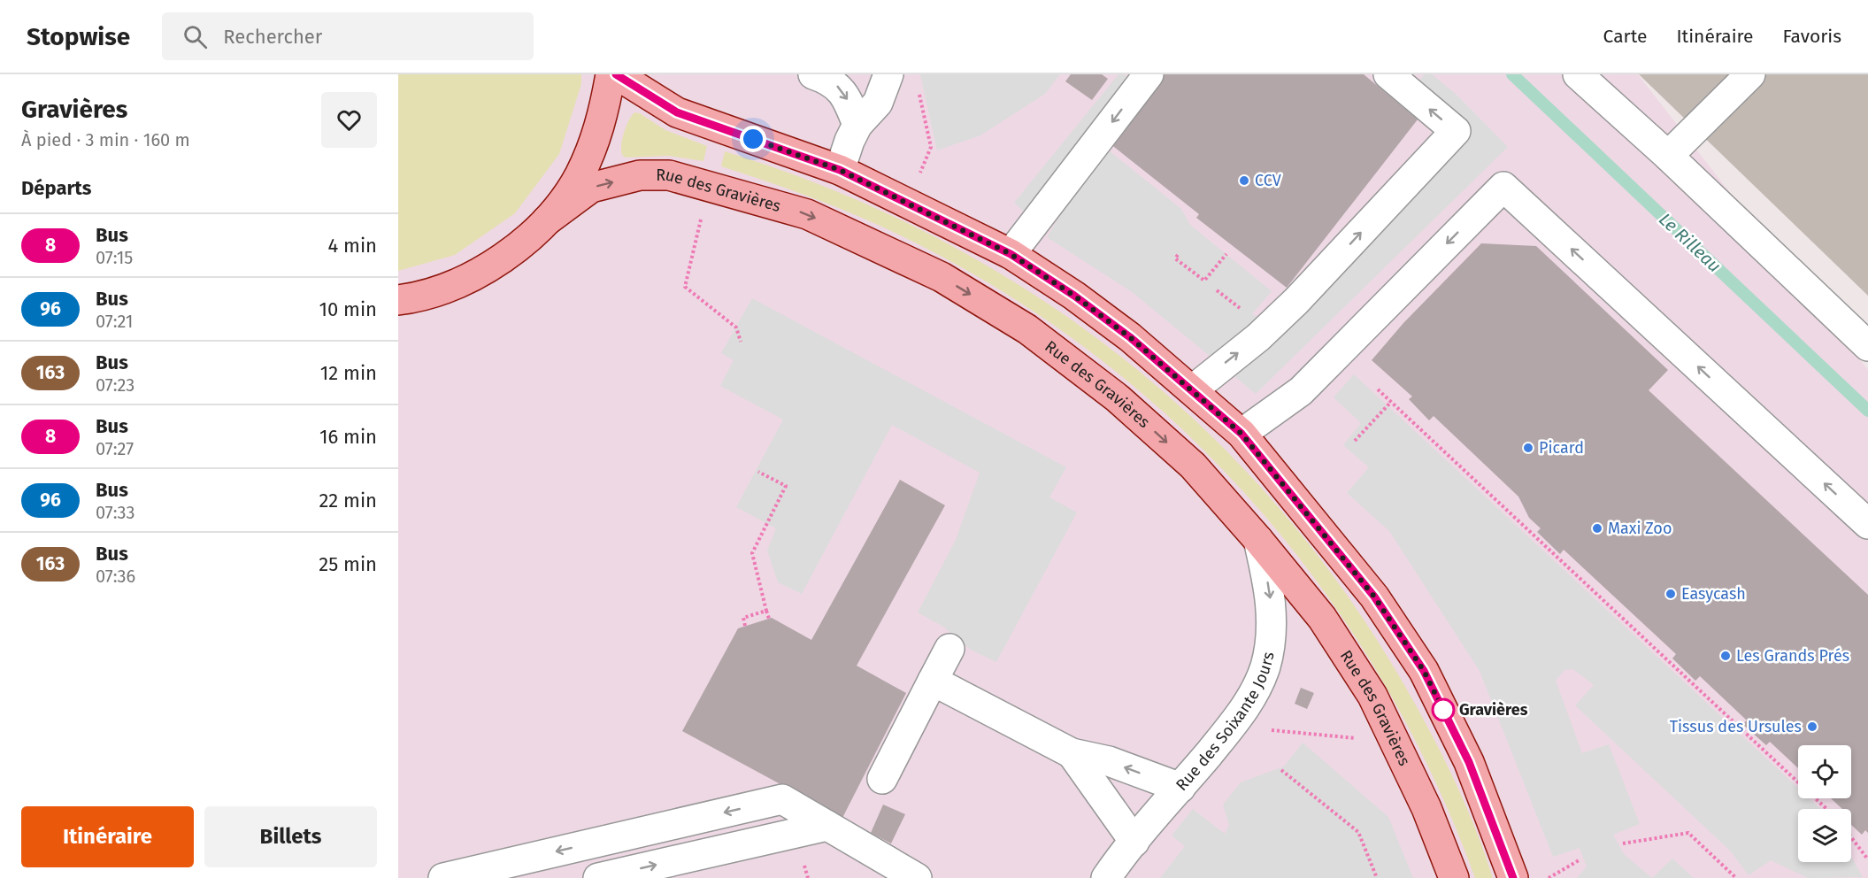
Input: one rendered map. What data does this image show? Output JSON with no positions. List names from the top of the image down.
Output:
{
  "streets": {
    "main road": ["Rue des Gravières"],
    "street": ["Rue des Soixante Jours"]
  },
  "crossings": [
    ["Rue des Gravières", "Rue des Soixante Jours"]
  ],
  "one_way": ["Rue des Soixante Jours"],
  "water": ["Le Rilleau"],
  "places": [
    "CCV",
    "Picard",
    "Maxi Zoo",
    "Easycash",
    "Les Grands Prés",
    "Gravières",
    "Tissus des Ursules"
  ],
  "lines": ["bus line 8"],
  "page": {
    "header": "Stopwise",
    "search": "Rechercher",
    "nav": ["Carte", "Itinéraire", "Favoris"],
    "heading": [
      ["Gravières", "À pied · 3 min · 160 m"],
      "Départs"
    ],
    "list": [
      {
        "mark": "8",
        "name": "Bus",
        "note": "07:15",
        "value": "4 min"
      },
      {
        "mark": "96",
        "name": "Bus",
        "note": "07:21",
        "value": "10 min"
      },
      {
        "mark": "163",
        "name": "Bus",
        "note": "07:23",
        "value": "12 min"
      },
      {
        "mark": "8",
        "name": "Bus",
        "note": "07:27",
        "value": "16 min"
      },
      {
        "mark": "96",
        "name": "Bus",
        "note": "07:33",
        "value": "22 min"
      },
      {
        "mark": "163",
        "name": "Bus",
        "note": "07:36",
        "value": "25 min"
      }
    ],
    "buttons": ["Itinéraire", "Billets"]
  }
}
